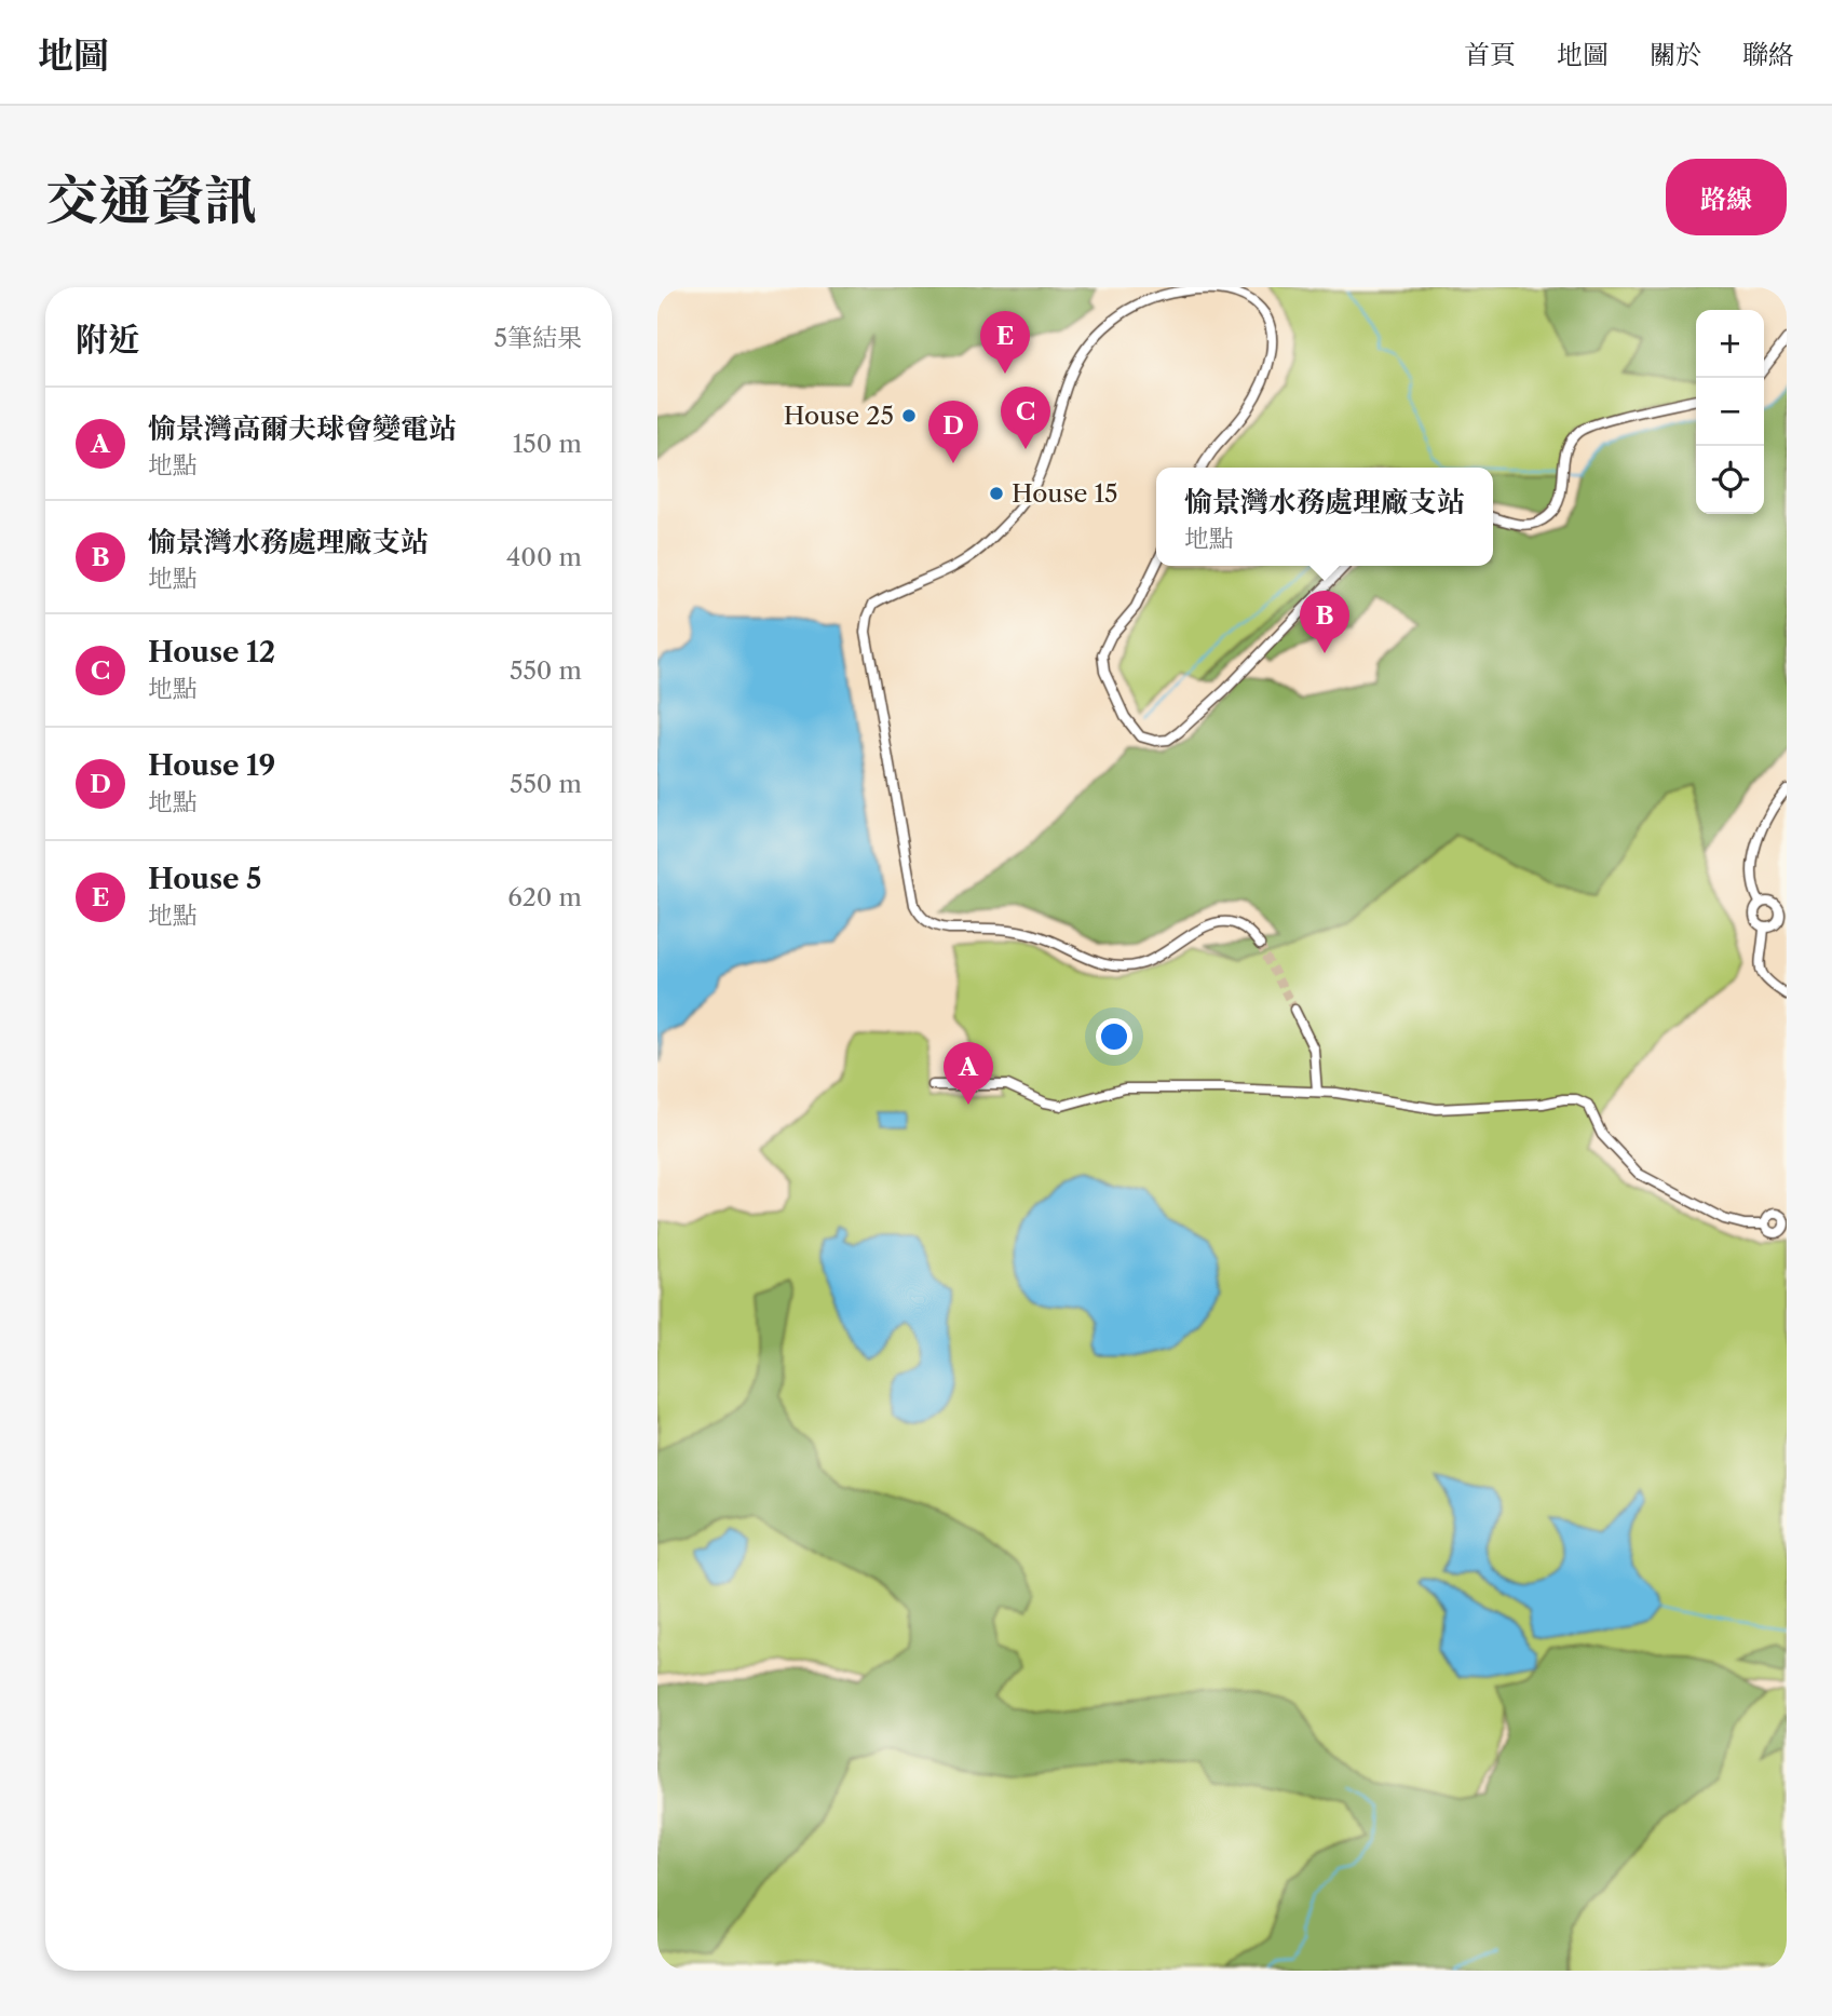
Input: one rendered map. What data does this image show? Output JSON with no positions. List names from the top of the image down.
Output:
{
  "places": ["House 25", "House 15"],
  "page": {
    "header": "地圖",
    "nav": [
      "首頁",
      "地圖",
      "關於",
      "聯絡"
    ],
    "title": "交通資訊",
    "buttons": "路線",
    "heading": ["附近", "5筆結果"],
    "map_buttons": ["+", "−"],
    "pins": [
      "E",
      "C",
      "D",
      "B",
      "A"
    ],
    "list": [
      {
        "mark": "A",
        "name": "愉景灣高爾夫球會變電站",
        "note": "地點",
        "value": "150 m"
      },
      {
        "mark": "B",
        "name": "愉景灣水務處理廠支站",
        "note": "地點",
        "value": "400 m"
      },
      {
        "mark": "C",
        "name": "House 12",
        "note": "地點",
        "value": "550 m"
      },
      {
        "mark": "D",
        "name": "House 19",
        "note": "地點",
        "value": "550 m"
      },
      {
        "mark": "E",
        "name": "House 5",
        "note": "地點",
        "value": "620 m"
      }
    ],
    "popup": ["愉景灣水務處理廠支站", "地點"]
  }
}
